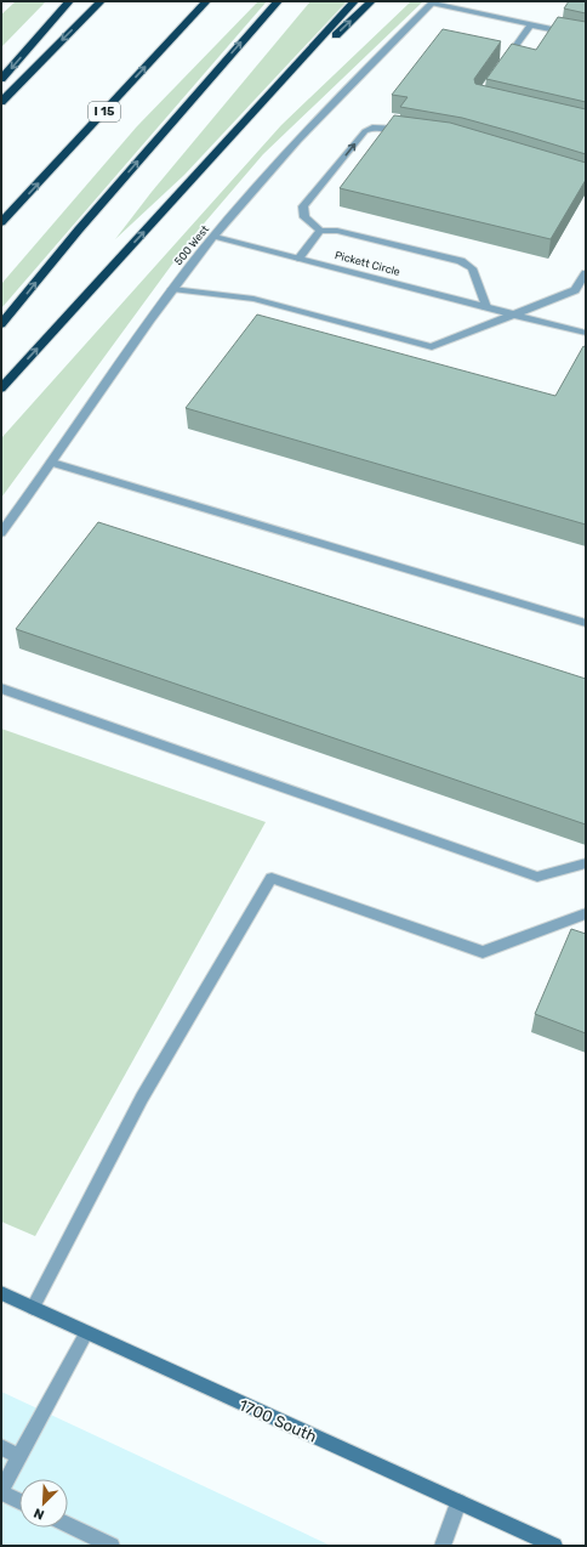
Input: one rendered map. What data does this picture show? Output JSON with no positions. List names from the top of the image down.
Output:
{
  "streets": {
    "highway": ["I 15"],
    "street": ["500 West", "Pickett Circle", "1700 South"]
  },
  "crossings": [
    ["500 West", "Pickett Circle"]
  ],
  "north": "bottom left"
}
